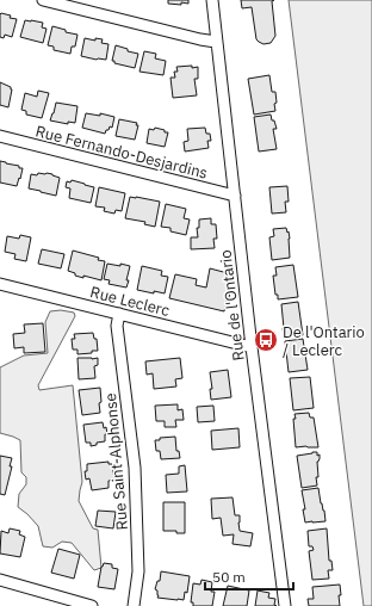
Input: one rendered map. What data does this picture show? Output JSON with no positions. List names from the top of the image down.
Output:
{
  "streets": {
    "street": [
      "Rue Fernando-Desjardins",
      "Rue Leclerc",
      "Rue de l'Ontario",
      "Rue Saint-Alphonse"
    ]
  },
  "crossings": [
    ["Rue Fernando-Desjardins", "Rue de l'Ontario"],
    ["Rue Leclerc", "Rue de l'Ontario"],
    ["Rue Leclerc", "Rue Saint-Alphonse"]
  ],
  "places": {
    "bus stop": ["De l'Ontario / Leclerc"]
  },
  "scale_bar": "50 m"
}
